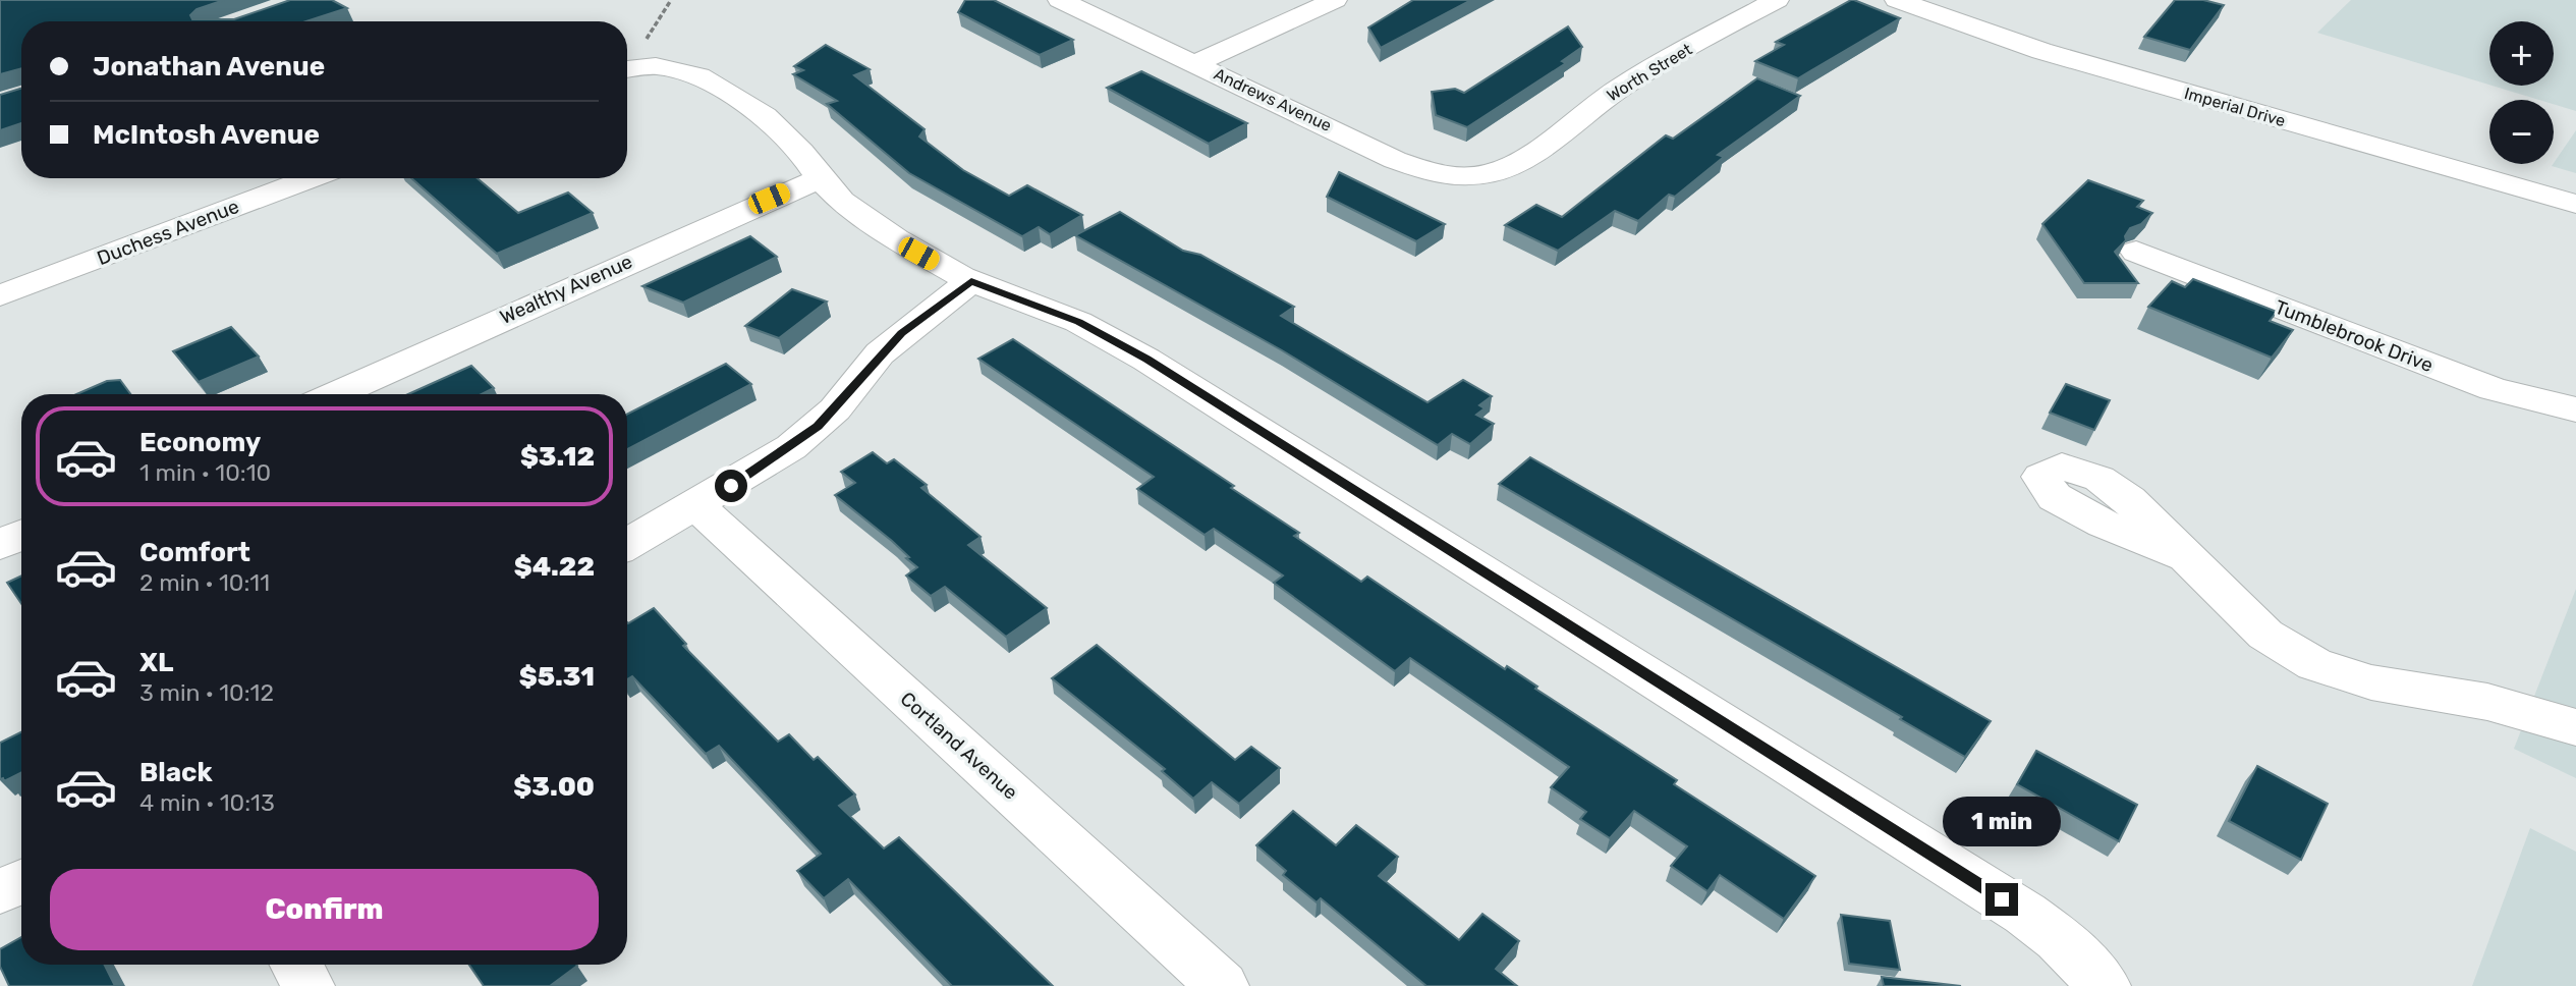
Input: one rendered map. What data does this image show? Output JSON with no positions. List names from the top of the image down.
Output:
{
  "streets": {
    "street": [
      "Worth Street",
      "Andrews Avenue",
      "Imperial Drive",
      "Duchess Avenue",
      "Wealthy Avenue",
      "Tumblebrook Drive",
      "Cortland Avenue"
    ]
  },
  "crossings": [
    ["Worth Street", "Andrews Avenue"]
  ],
  "page": {
    "map_buttons": ["+", "−"],
    "banner": ["Jonathan Avenue", "McIntosh Avenue"],
    "list": [
      {
        "name": "Economy",
        "note": "1 min · 10:10",
        "value": "$3.12"
      },
      {
        "name": "Comfort",
        "note": "2 min · 10:11",
        "value": "$4.22"
      },
      {
        "name": "XL",
        "note": "3 min · 10:12",
        "value": "$5.31"
      },
      {
        "name": "Black",
        "note": "4 min · 10:13",
        "value": "$3.00"
      }
    ],
    "bubble": "1 min",
    "buttons": "Confirm"
  }
}
